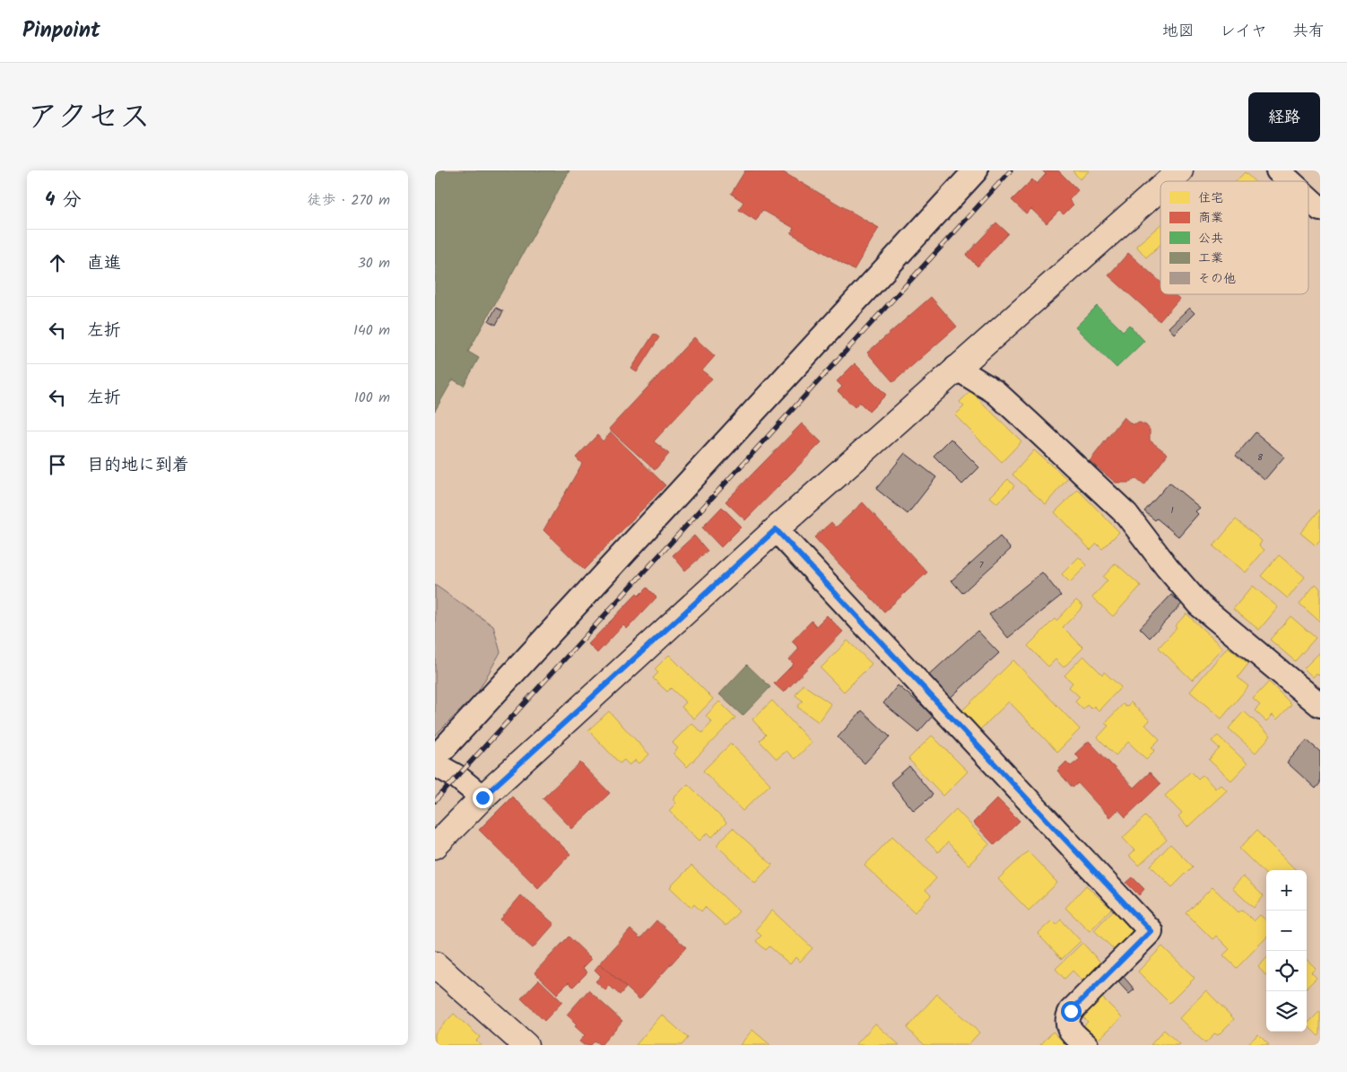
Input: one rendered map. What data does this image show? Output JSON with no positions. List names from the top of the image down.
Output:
{
  "house_numbers": ["8", "1", "7"],
  "legend": [
    "住宅",
    "商業",
    "公共",
    "工業",
    "その他"
  ],
  "page": {
    "header": "Pinpoint",
    "nav": ["地図", "レイヤ", "共有"],
    "title": "アクセス",
    "buttons": "経路",
    "heading": ["4 分", "徒歩 · 270 m"],
    "list": [
      ["直進", "30 m"],
      ["左折", "140 m"],
      ["左折", "100 m"],
      "目的地に到着"
    ],
    "map_buttons": ["+", "−"]
  }
}
